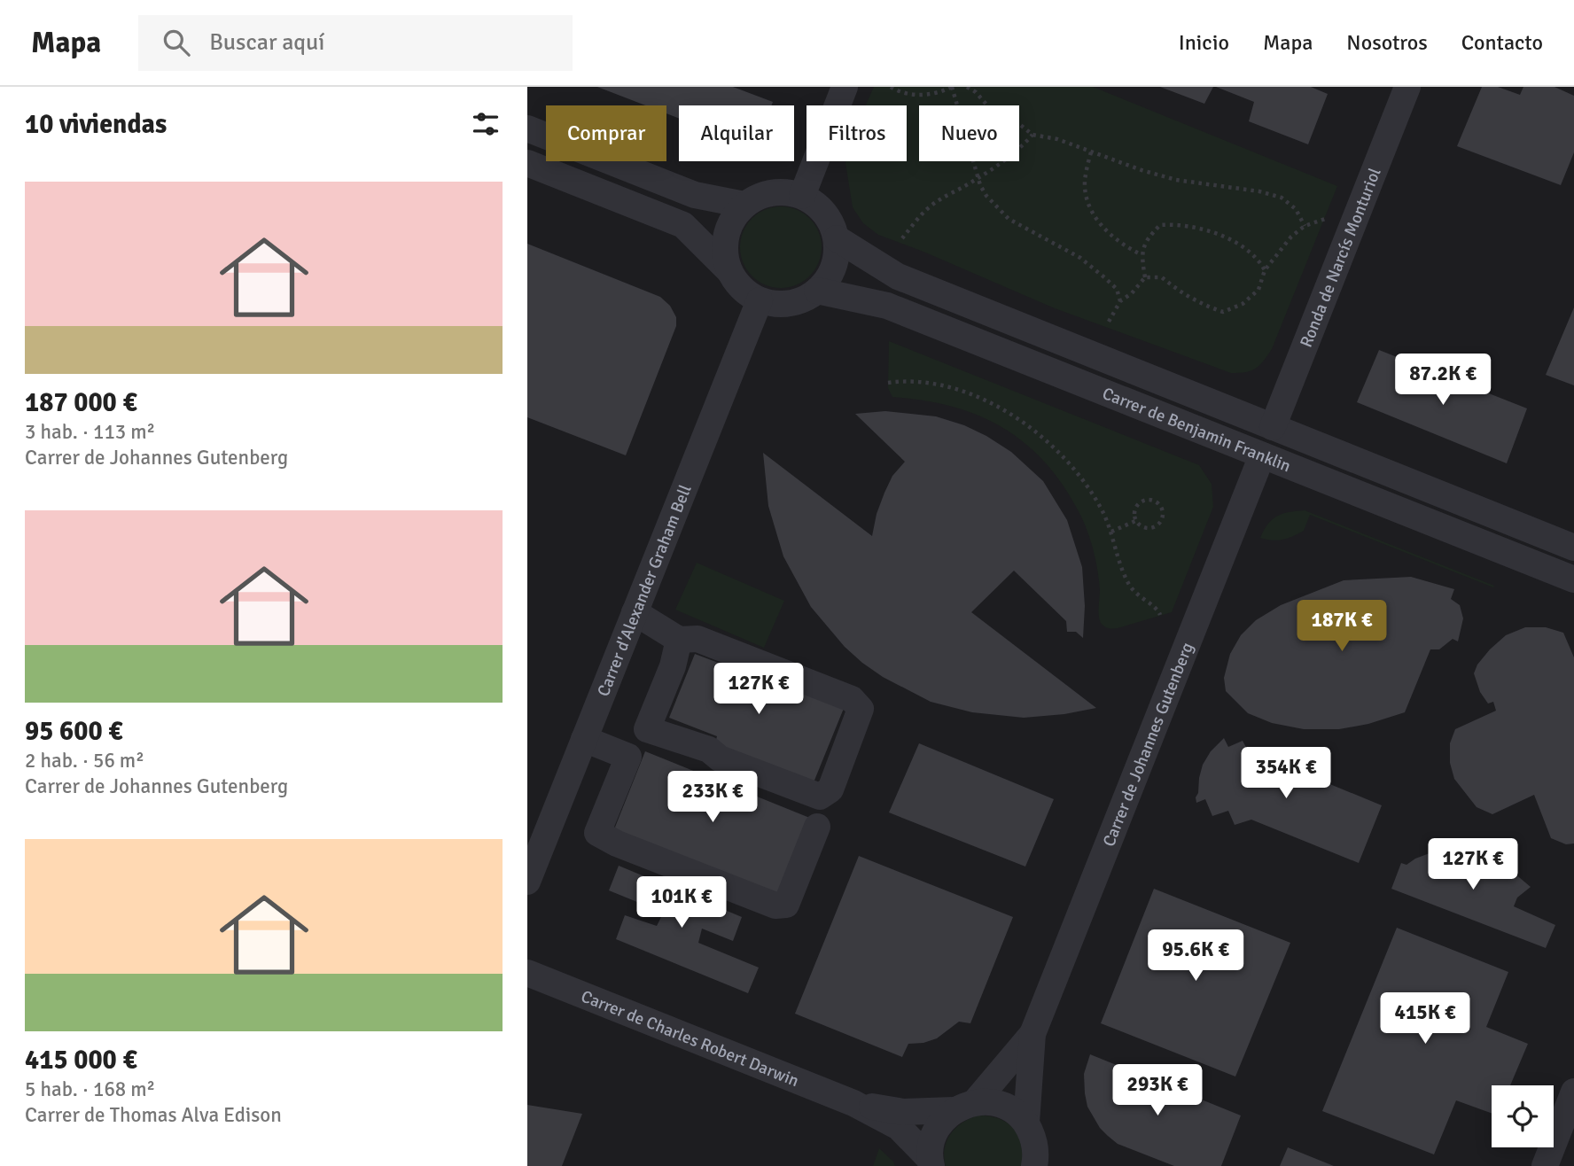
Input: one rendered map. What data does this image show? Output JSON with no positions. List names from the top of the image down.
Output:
{
  "streets": {
    "street": [
      "Ronda de Narcís Monturiol",
      "Carrer de Benjamin Franklin",
      "Carrer d'Alexander Graham Bell",
      "Carrer de Johannes Gutenberg",
      "Carrer de Charles Robert Darwin"
    ]
  },
  "crossings": [
    ["Ronda de Narcís Monturiol", "Carrer de Benjamin Franklin"],
    ["Carrer de Benjamin Franklin", "Carrer d'Alexander Graham Bell"],
    ["Carrer de Benjamin Franklin", "Carrer de Johannes Gutenberg"],
    ["Carrer de Johannes Gutenberg", "Carrer de Charles Robert Darwin"]
  ],
  "page": {
    "header": "Mapa",
    "search": "Buscar aquí",
    "nav": [
      "Inicio",
      "Mapa",
      "Nosotros",
      "Contacto"
    ],
    "heading": "10 viviendas",
    "chip": [
      "Comprar",
      "Alquilar",
      "Filtros",
      "Nuevo"
    ],
    "list": [
      {
        "name": "187 000 €",
        "note": "3 hab. · 113 m² · Carrer de Johannes Gutenberg"
      },
      {
        "name": "95 600 €",
        "note": "2 hab. · 56 m² · Carrer de Johannes Gutenberg"
      },
      {
        "name": "415 000 €",
        "note": "5 hab. · 168 m² · Carrer de Thomas Alva Edison"
      }
    ],
    "price": [
      "87.2K €",
      "187K €",
      "127K €",
      "354K €",
      "233K €",
      "127K €",
      "101K €",
      "95.6K €",
      "415K €",
      "293K €"
    ]
  }
}
